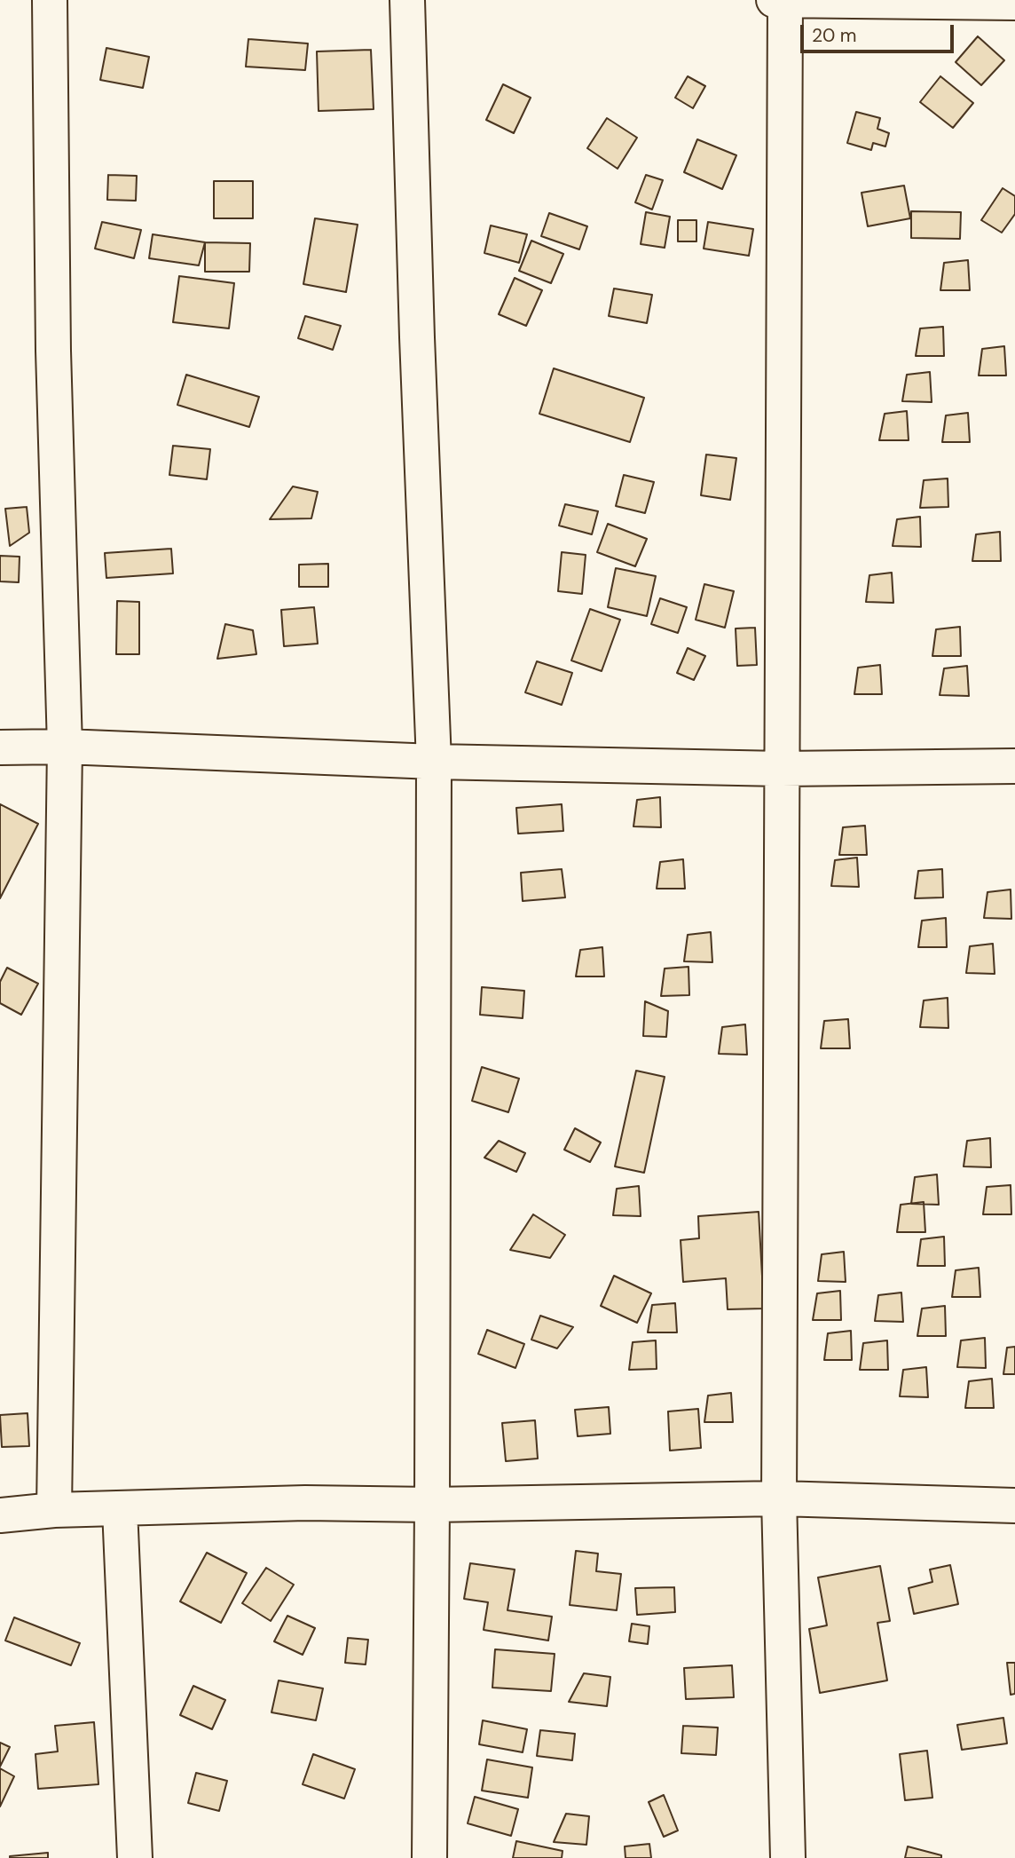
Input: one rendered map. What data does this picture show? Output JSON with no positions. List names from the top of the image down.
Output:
{
  "scale_bar": "20 m"
}
